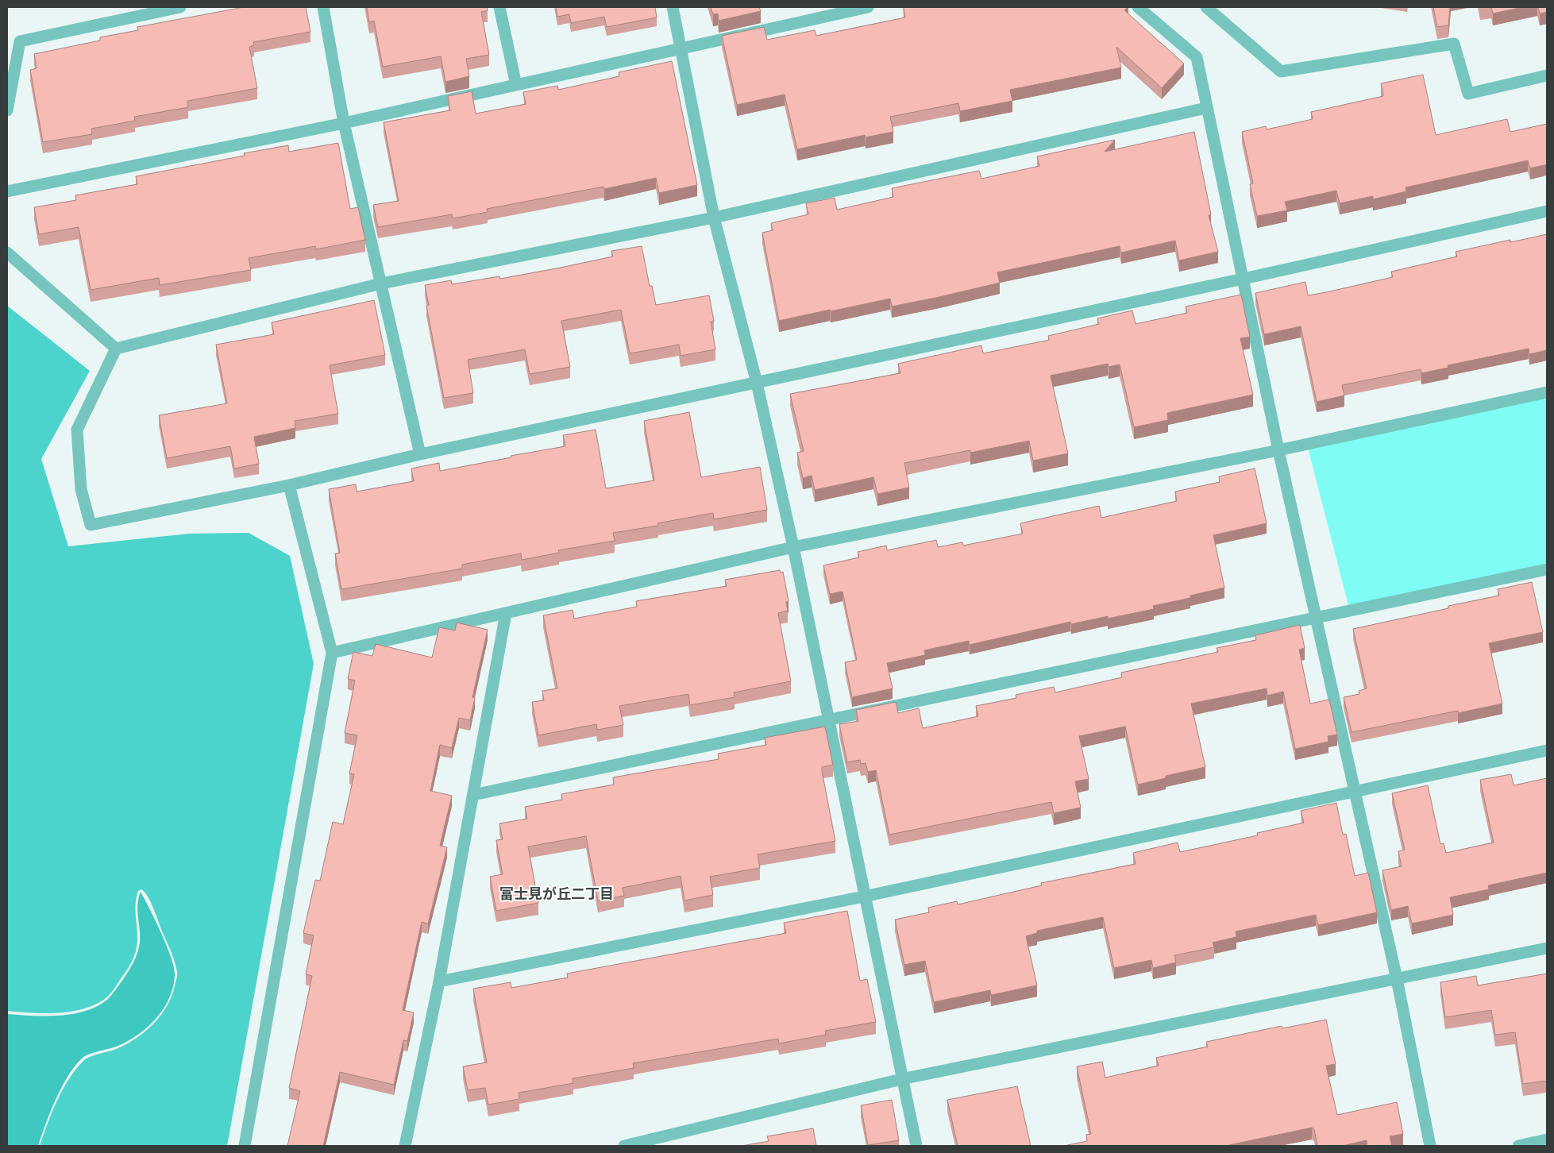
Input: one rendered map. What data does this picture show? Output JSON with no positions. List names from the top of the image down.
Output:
{
  "districts": ["富士見が丘二丁目"]
}
